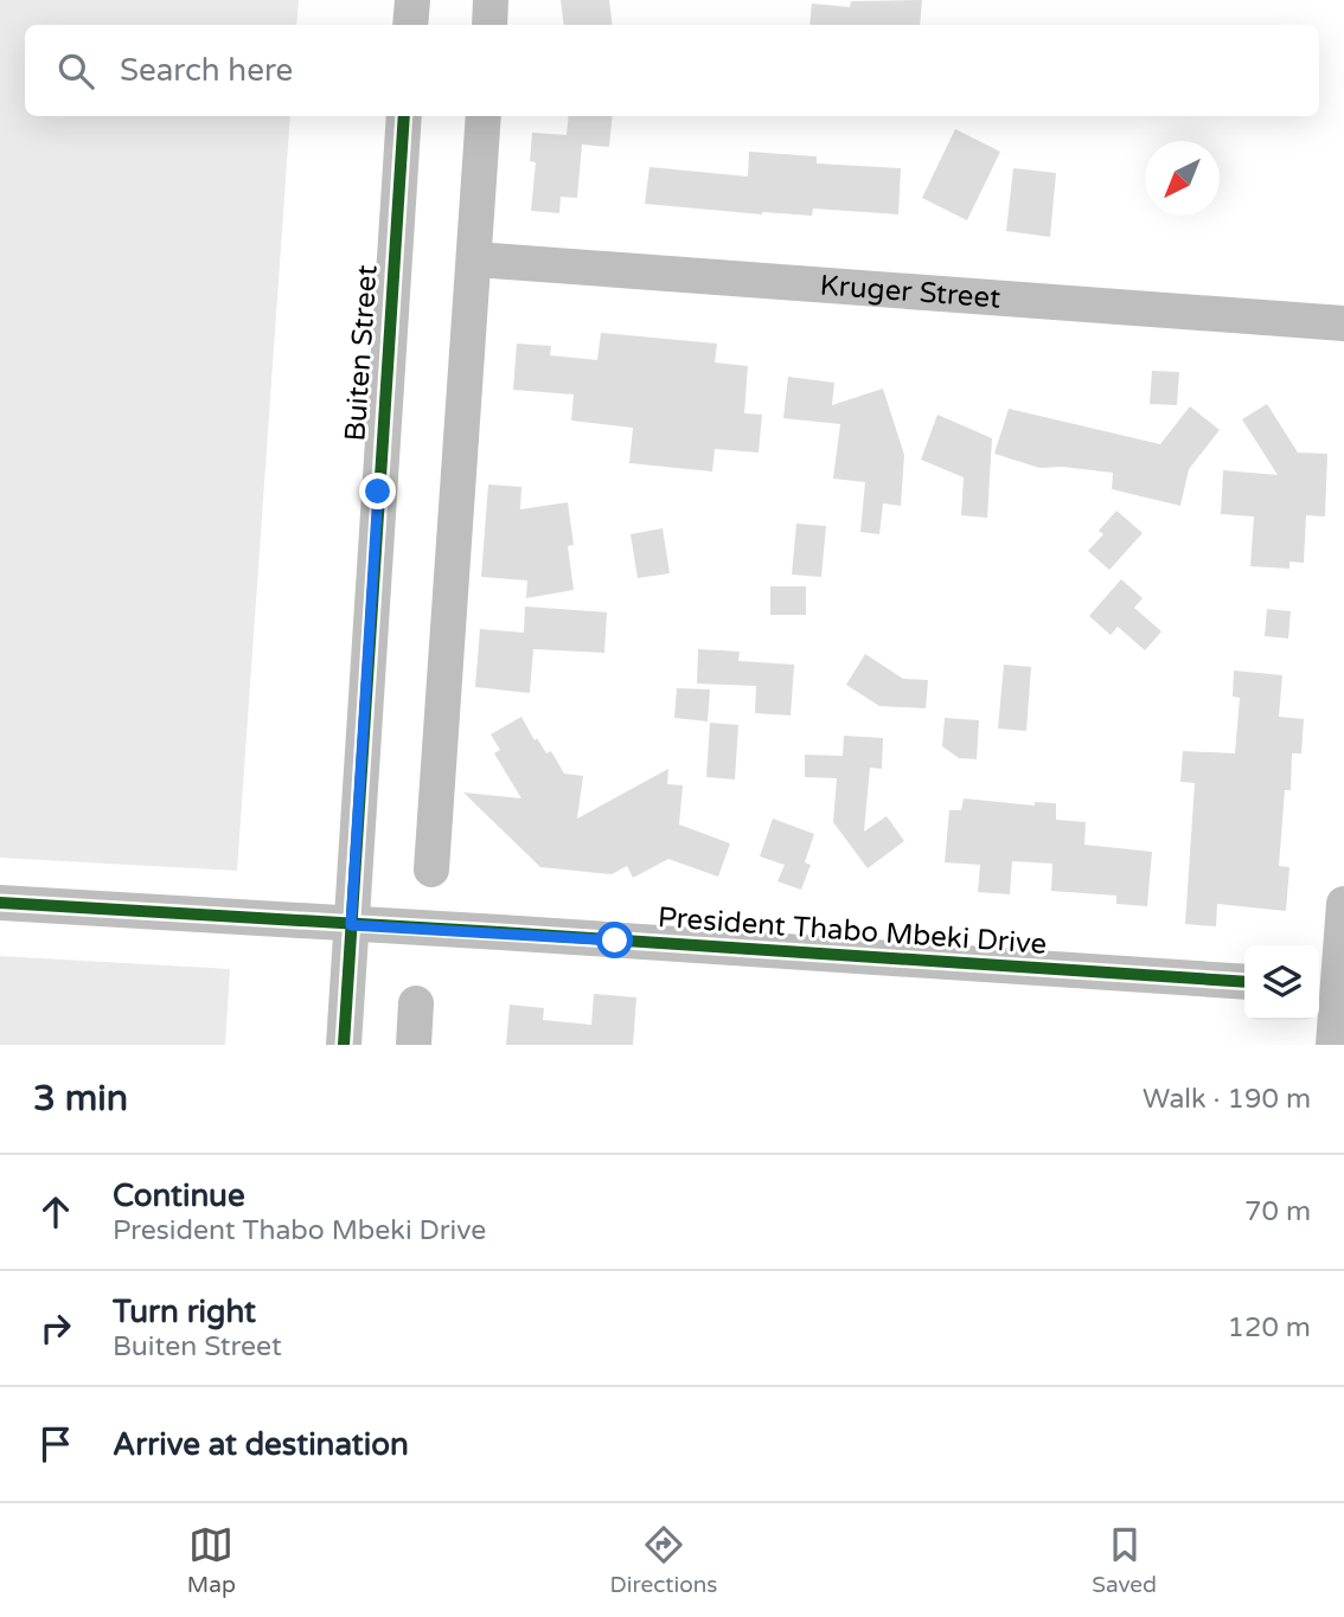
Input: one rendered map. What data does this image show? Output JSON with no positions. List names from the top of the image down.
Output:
{
  "streets": {
    "street": ["Kruger Street", "Buiten Street", "President Thabo Mbeki Drive"]
  },
  "crossings": [
    ["Buiten Street", "President Thabo Mbeki Drive"]
  ],
  "north": "bottom left",
  "page": {
    "search": "Search here",
    "heading": ["3 min", "Walk · 190 m"],
    "list": [
      ["Continue", "President Thabo Mbeki Drive", "70 m"],
      ["Turn right", "Buiten Street", "120 m"],
      "Arrive at destination"
    ],
    "nav": ["Map", "Directions", "Saved"]
  }
}
